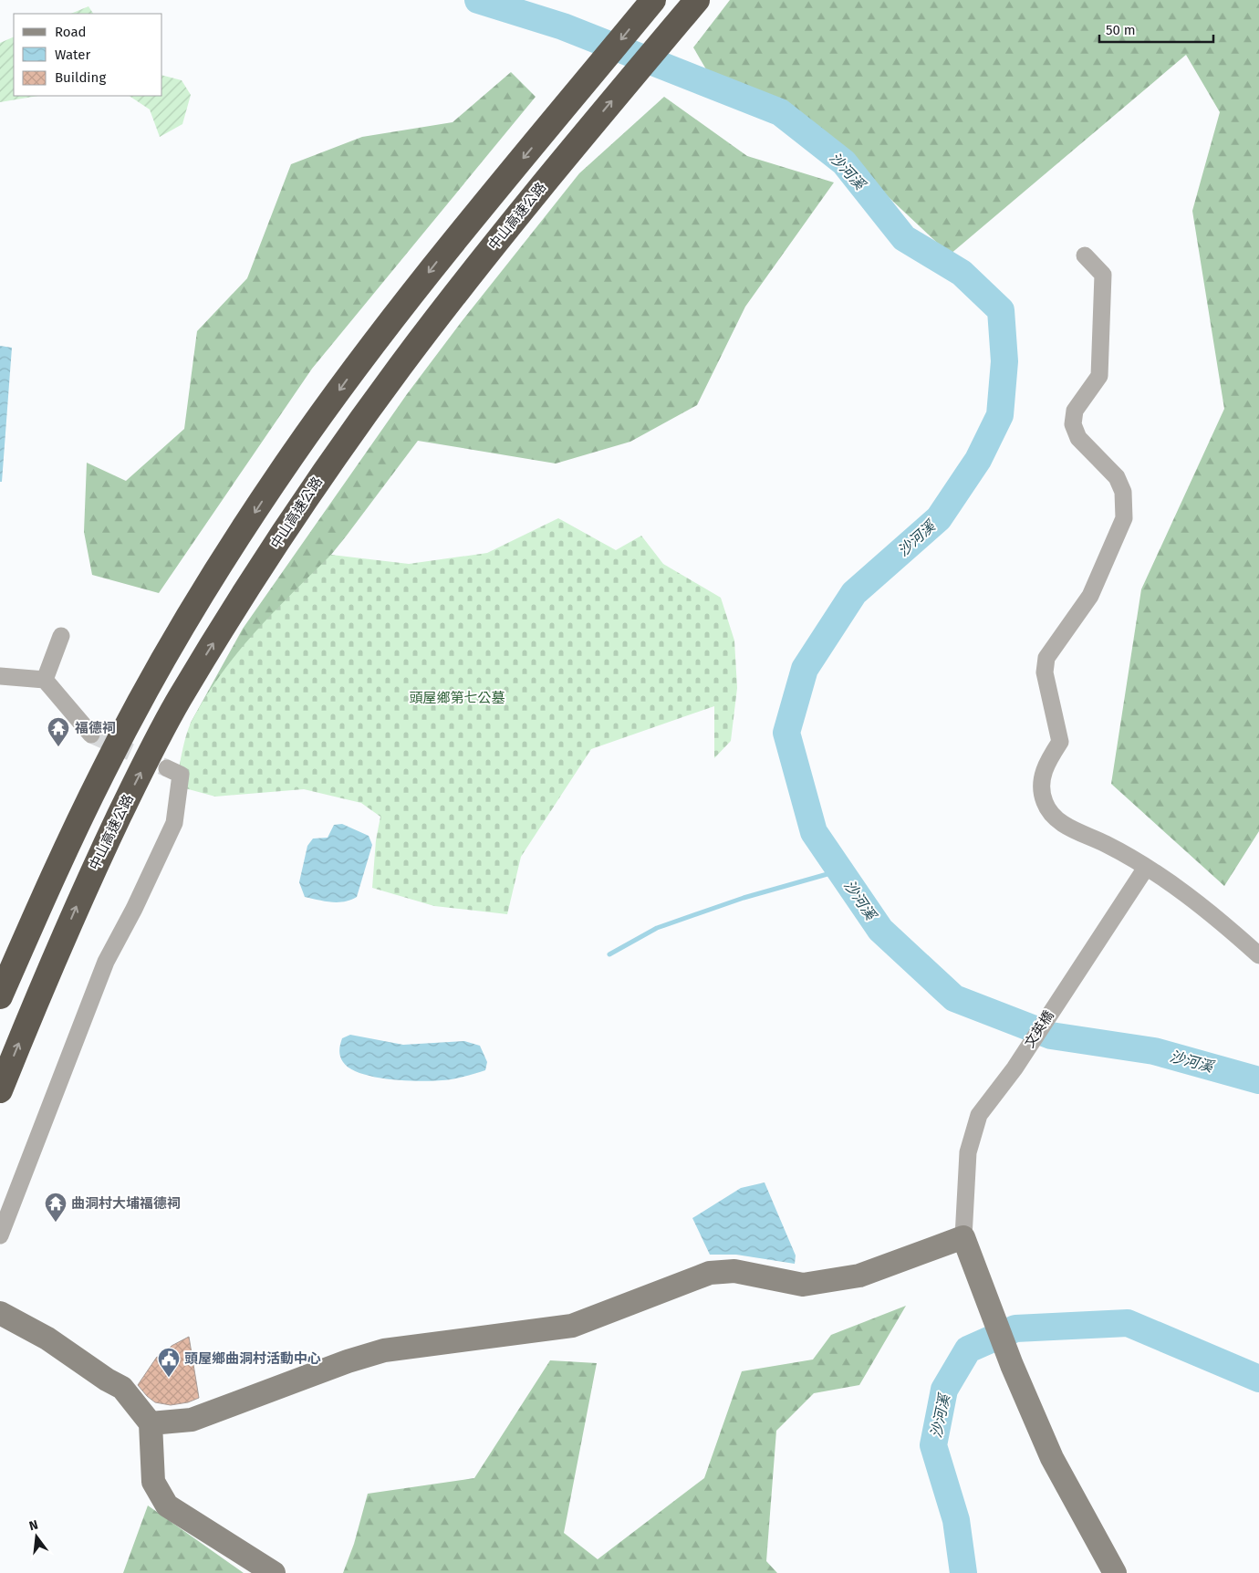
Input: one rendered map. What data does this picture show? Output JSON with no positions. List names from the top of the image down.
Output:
{
  "streets": {
    "highway": ["中山高速公路"],
    "street": ["文英橋"]
  },
  "water": ["沙河溪"],
  "parks": ["頭屋鄉第七公墓"],
  "places": {
    "temple": ["福德祠", "曲洞村大埔福德祠"],
    "public building": ["頭屋鄉曲洞村活動中心"]
  },
  "legend": ["Road", "Water", "Building"],
  "scale_bar": "50 m",
  "north": "top"
}
